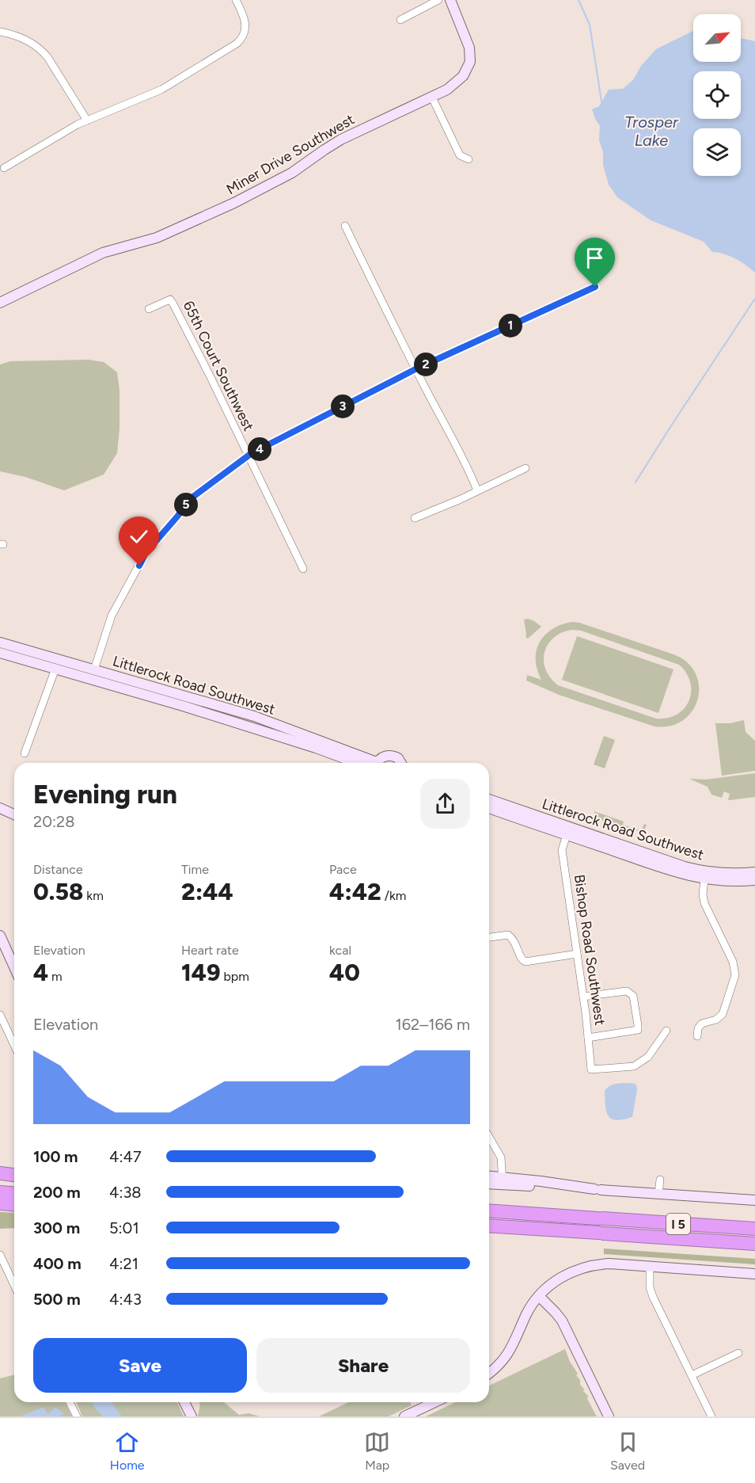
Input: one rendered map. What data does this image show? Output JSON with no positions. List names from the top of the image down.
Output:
{
  "streets": {
    "highway": ["I 5"],
    "street": [
      "Miner Drive Southwest",
      "65th Court Southwest",
      "Littlerock Road Southwest",
      "Bishop Road Southwest"
    ]
  },
  "crossings": [
    ["Littlerock Road Southwest", "Bishop Road Southwest"]
  ],
  "water": ["Trosper Lake"],
  "north": "top right",
  "page": {
    "pins": [
      "1",
      "2",
      "3",
      "4",
      "5"
    ],
    "heading": ["Evening run", "20:28"],
    "stats": [
      ["Distance", "0.58 km"],
      ["Time", "2:44"],
      ["Pace", "4:42 /km"],
      ["Elevation", "4 m"],
      ["Heart rate", "149 bpm"],
      ["kcal", "40"]
    ],
    "chart": ["Elevation", "162–166 m"],
    "list": [
      {
        "name": "100 m",
        "note": "4:47"
      },
      {
        "name": "200 m",
        "note": "4:38"
      },
      {
        "name": "300 m",
        "note": "5:01"
      },
      {
        "name": "400 m",
        "note": "4:21"
      },
      {
        "name": "500 m",
        "note": "4:43"
      }
    ],
    "buttons": ["Save", "Share"],
    "tabs": ["Home", "Map", "Saved"]
  }
}
